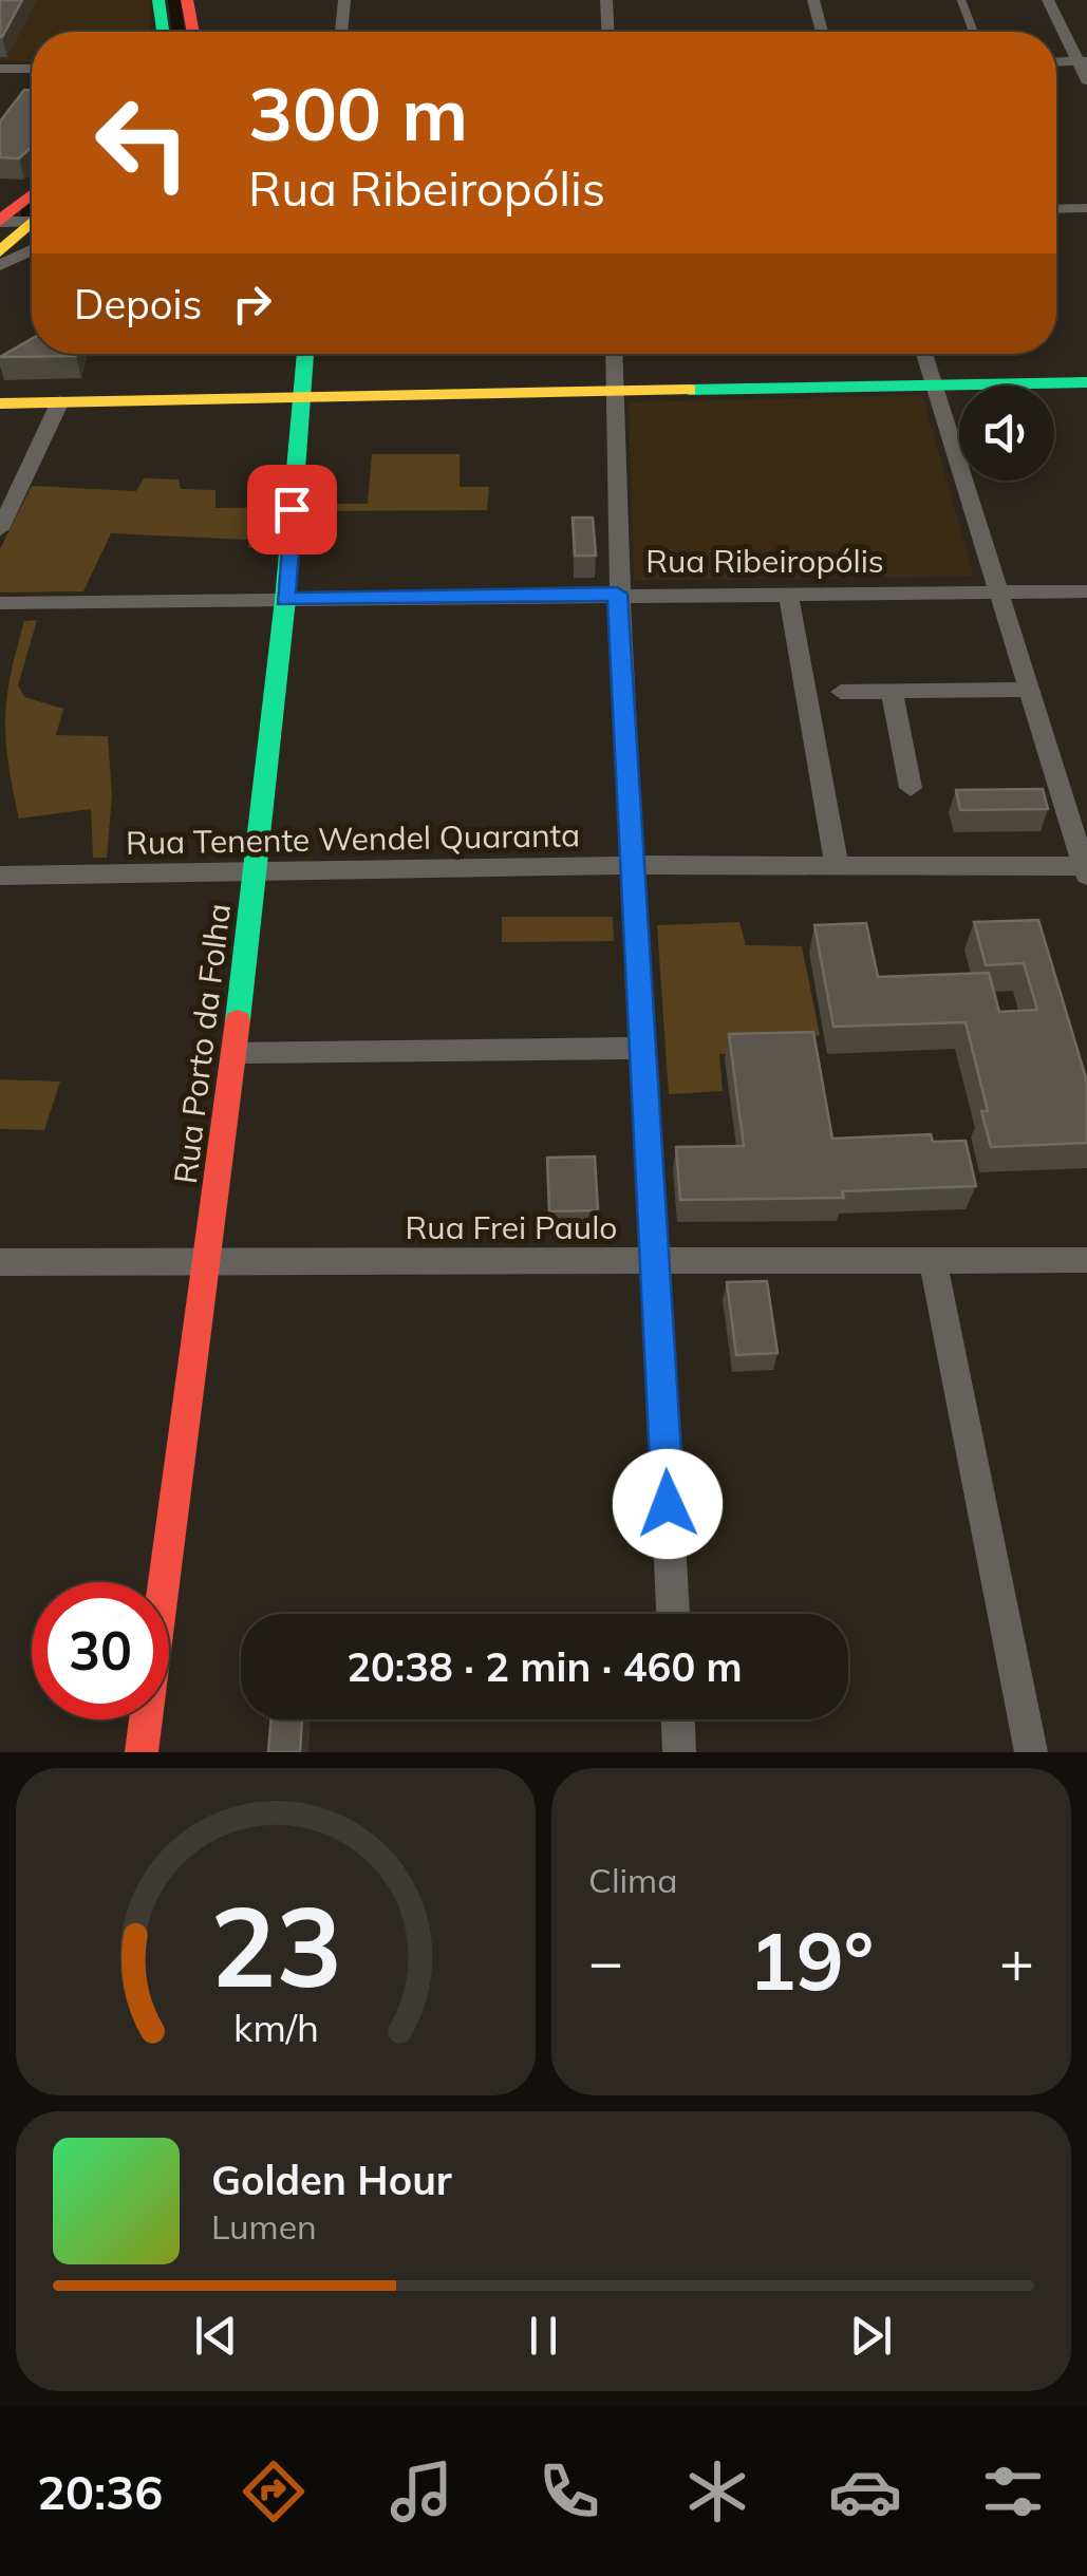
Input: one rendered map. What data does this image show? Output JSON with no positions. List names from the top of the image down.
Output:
{
  "streets": {
    "main road": ["Rua Porto da Folha"],
    "street": ["Rua Ribeiropólis", "Rua Tenente Wendel Quaranta", "Rua Frei Paulo"]
  },
  "crossings": [
    ["Rua Ribeiropólis", "Rua Porto da Folha"],
    ["Rua Tenente Wendel Quaranta", "Rua Porto da Folha"],
    ["Rua Porto da Folha", "Rua Frei Paulo"]
  ],
  "page": {
    "turn": ["300 m", "Rua Ribeiropólis"],
    "then": "Depois",
    "limit": "30",
    "trip": "20:38 · 2 min · 460 m",
    "tile": "Clima",
    "heat": ["−", "19°", "+"],
    "song": ["Golden Hour", "Lumen"],
    "tabs": "20:36",
    "gauge": ["23", "km/h"]
  }
}
